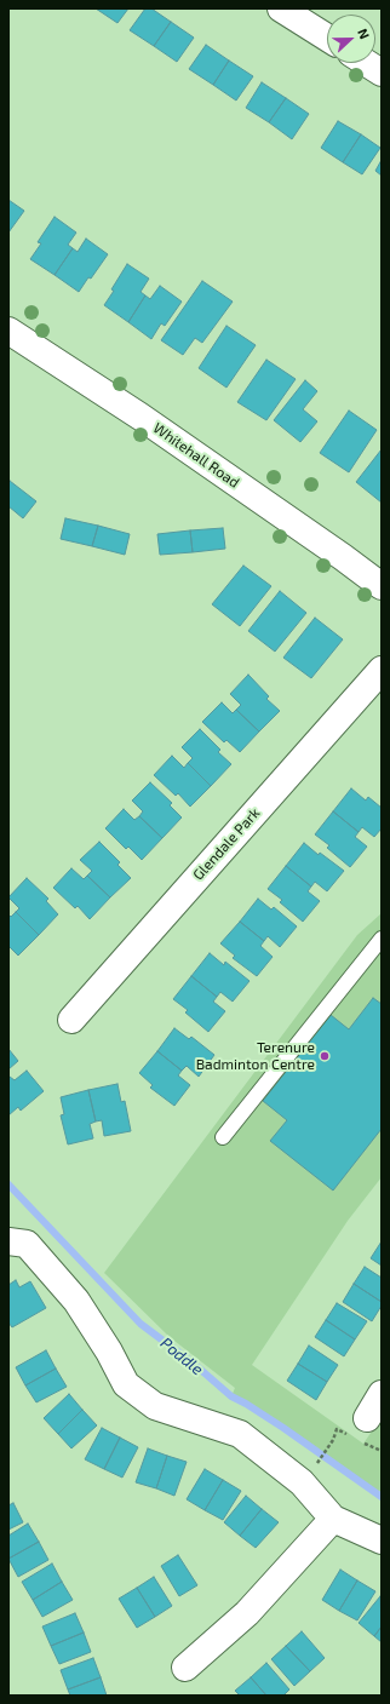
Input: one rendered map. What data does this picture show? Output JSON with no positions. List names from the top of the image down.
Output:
{
  "streets": {
    "street": ["Whitehall Road", "Glendale Park"]
  },
  "water": ["Poddle"],
  "places": ["Terenure Badminton Centre"],
  "north": "right"
}
